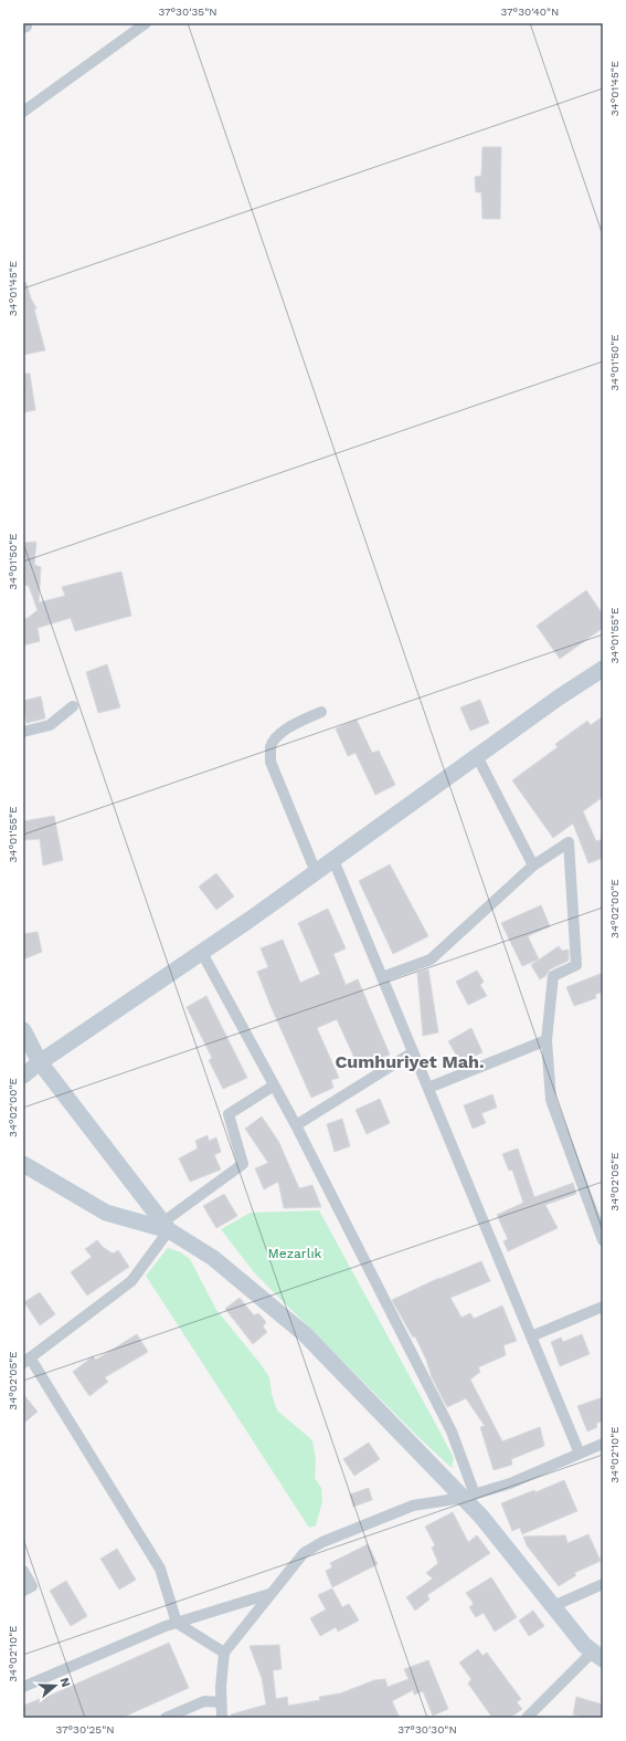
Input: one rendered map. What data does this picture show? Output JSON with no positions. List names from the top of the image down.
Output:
{
  "districts": ["Cumhuriyet Mah."],
  "parks": ["Mezarlık"],
  "north": "right",
  "coordinates": [
    "37°30'35\"N",
    "37°30'40\"N",
    "34°01'45\"E",
    "34°01'50\"E",
    "34°01'55\"E",
    "34°02'00\"E",
    "34°02'05\"E",
    "34°02'10\"E",
    "37°30'25\"N",
    "37°30'30\"N"
  ]
}
